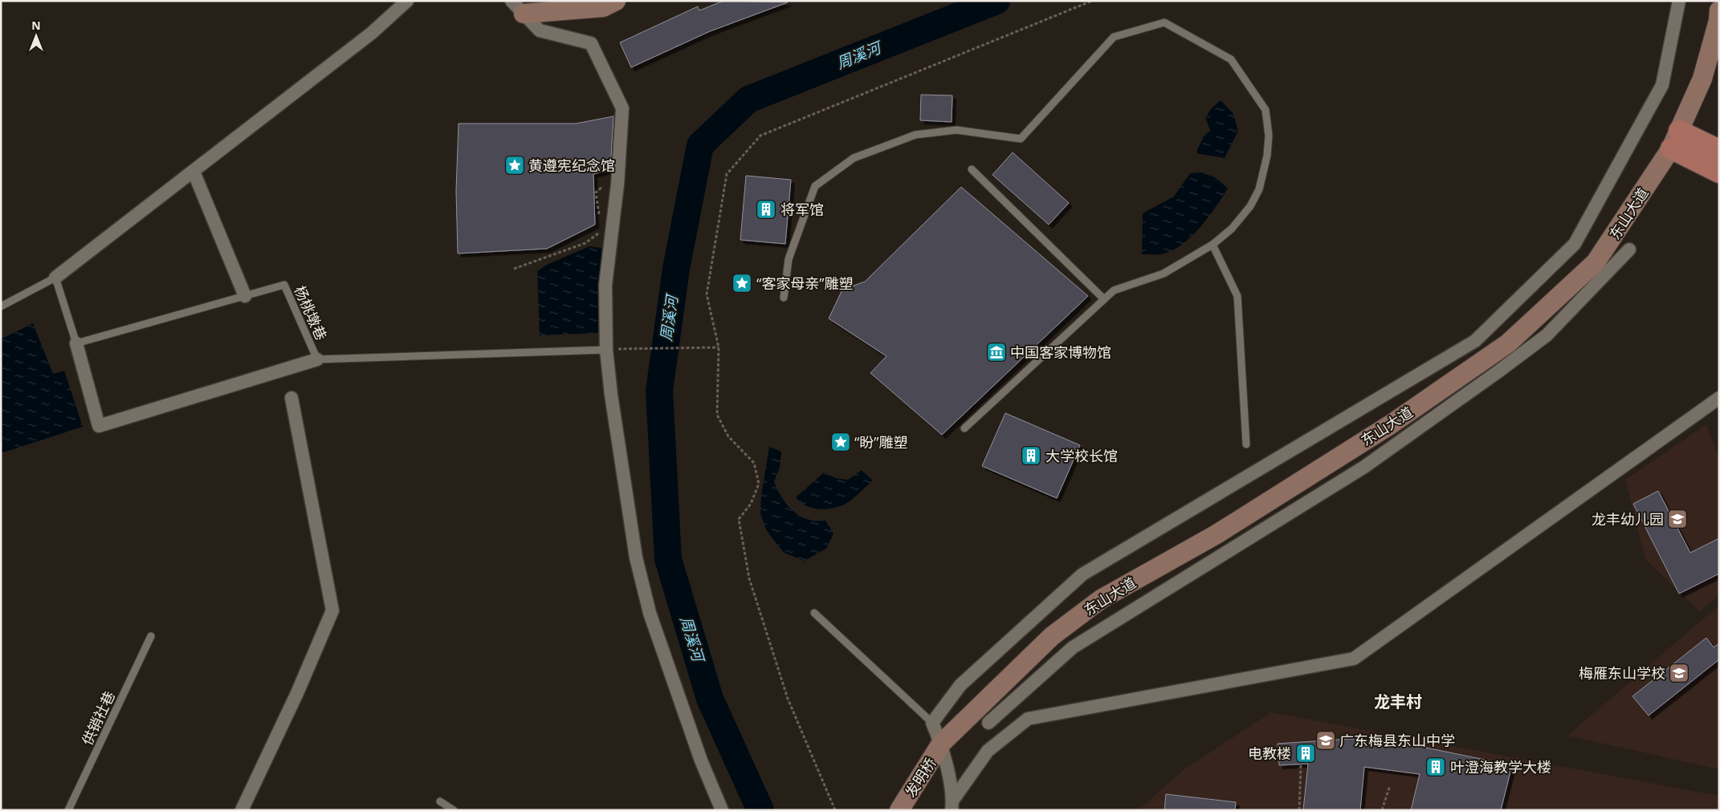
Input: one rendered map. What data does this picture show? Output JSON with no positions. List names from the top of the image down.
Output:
{
  "streets": {
    "main road": ["东山大道", "发明桥"],
    "lane": ["杨桃墩巷", "供销社巷"]
  },
  "crossings": [
    ["东山大道", "发明桥"]
  ],
  "districts": ["龙丰村"],
  "water": ["周溪河"],
  "places": {
    "place": ["黄遵宪纪念馆", "“客家母亲”雕塑", "“盼”雕塑"],
    "building": [
      "将军馆",
      "大学校长馆",
      "电教楼",
      "叶澄海教学大楼"
    ],
    "museum": ["中国客家博物馆"],
    "school or university": ["龙丰幼儿园", "梅雁东山学校", "广东梅县东山中学"]
  },
  "north": "top"
}
